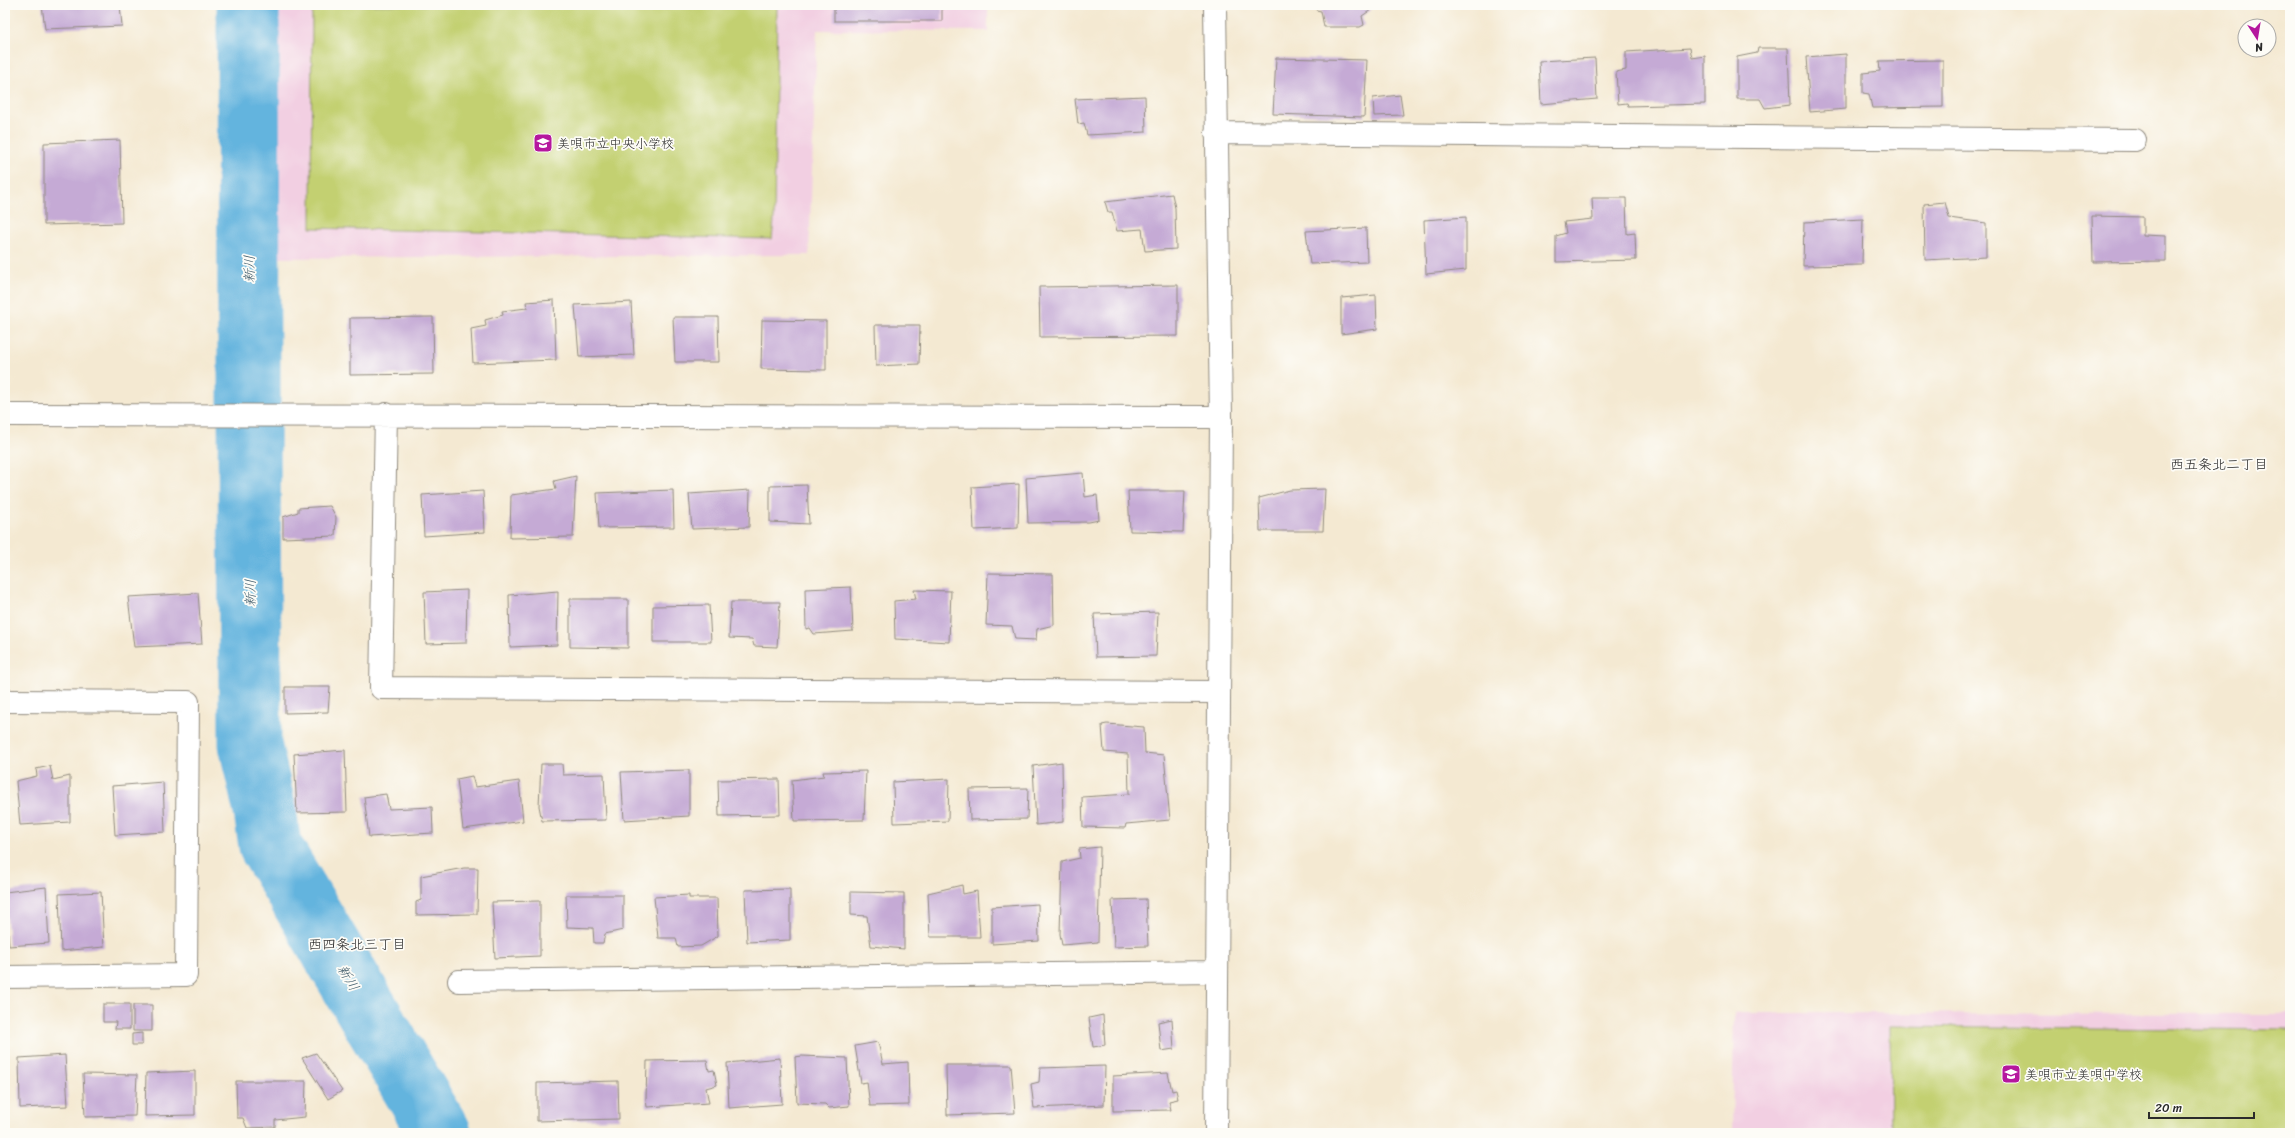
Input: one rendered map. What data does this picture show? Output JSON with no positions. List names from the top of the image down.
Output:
{
  "districts": ["西五条北二丁目", "西四条北三丁目"],
  "water": ["新川"],
  "places": {
    "school or university": ["美唄市立中央小学校", "美唄市立美唄中学校"]
  },
  "scale_bar": "20 m",
  "north": "bottom"
}
